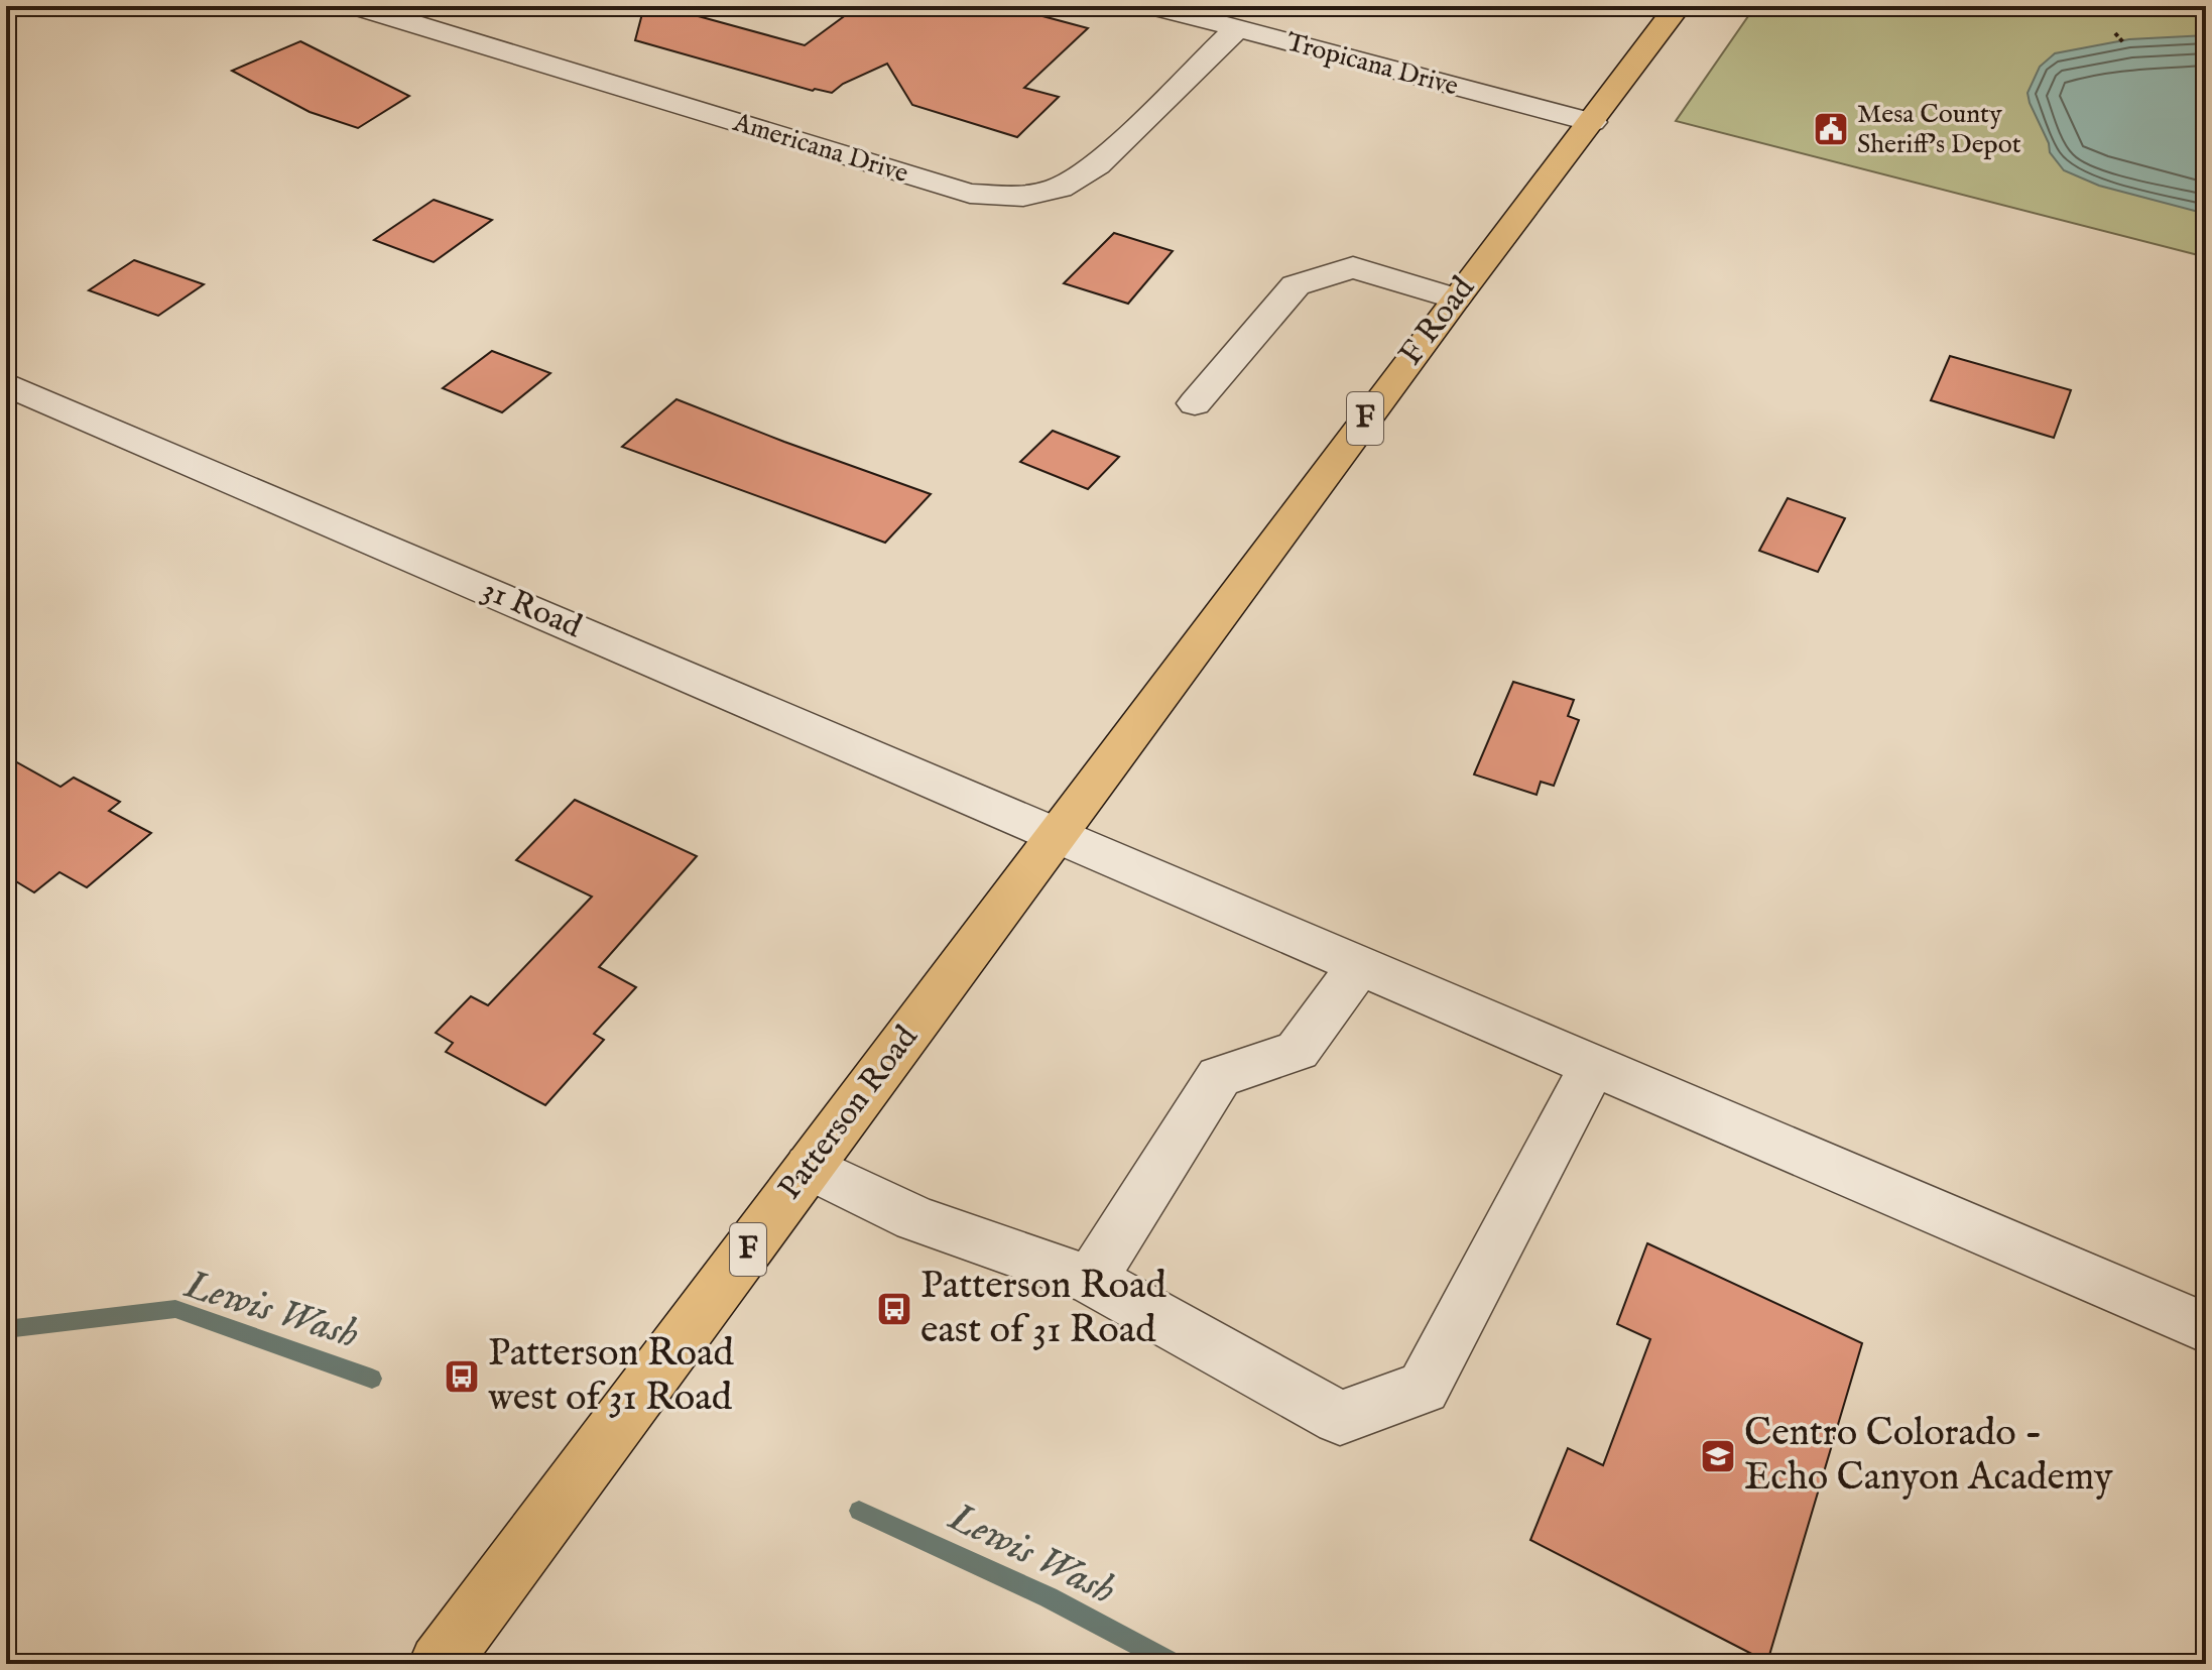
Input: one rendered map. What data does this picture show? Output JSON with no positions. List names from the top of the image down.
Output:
{
  "streets": {
    "main road": ["F Road", "F", "Patterson Road"],
    "street": ["Tropicana Drive", "Americana Drive", "31 Road"]
  },
  "crossings": [
    ["Tropicana Drive", "Americana Drive"],
    ["Tropicana Drive", "F Road"],
    ["F Road", "31 Road"],
    ["F Road", "Patterson Road"],
    ["31 Road", "Patterson Road"]
  ],
  "water": ["Lewis Wash"],
  "places": {
    "public building": ["Mesa County Sheriff's Depot"],
    "bus stop": ["Patterson Road east of 31 Road", "Patterson Road west of 31 Road"],
    "school or university": ["Centro Colorado - Echo Canyon Academy"]
  }
}
